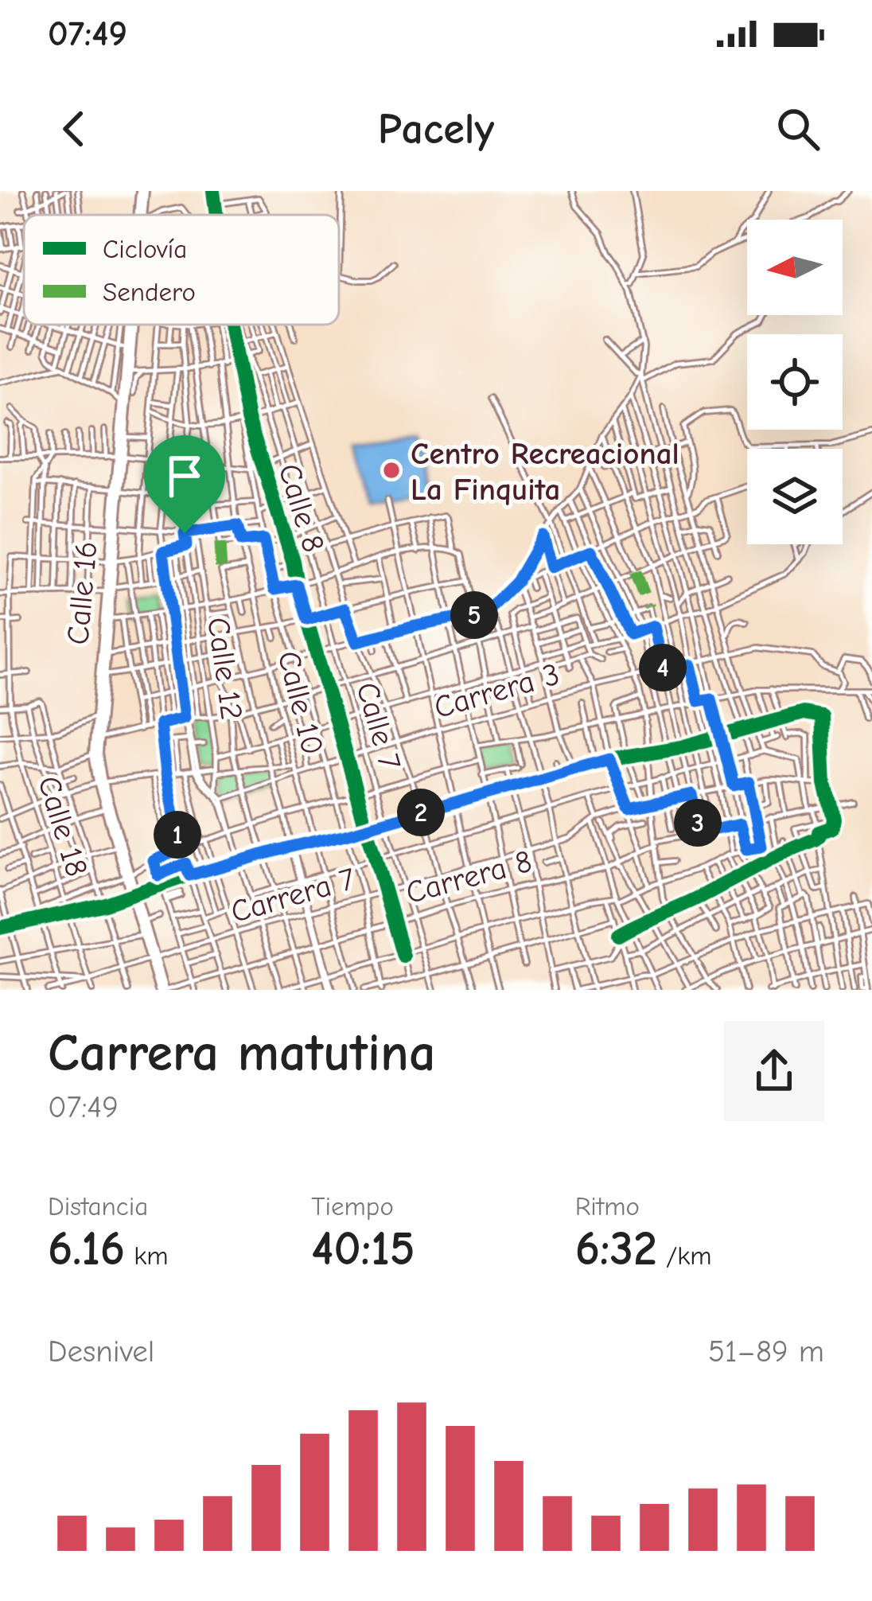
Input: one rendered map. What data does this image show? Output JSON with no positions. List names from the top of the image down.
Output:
{
  "streets": {
    "highway": ["Calle 16"],
    "street": [
      "Calle 8",
      "Calle 12",
      "Carrera 3",
      "Calle 10",
      "Calle 7",
      "Calle 18",
      "Carrera 8",
      "Carrera 7"
    ]
  },
  "crossings": [
    ["Calle 8", "Carrera 3"],
    ["Calle 8", "Carrera 8"],
    ["Calle 8", "Carrera 7"],
    ["Calle 16", "Carrera 8"],
    ["Calle 16", "Carrera 7"],
    ["Calle 12", "Carrera 3"],
    ["Calle 12", "Carrera 8"],
    ["Calle 12", "Carrera 7"],
    ["Carrera 3", "Calle 10"],
    ["Carrera 3", "Calle 7"],
    ["Calle 10", "Carrera 8"],
    ["Calle 10", "Carrera 7"],
    ["Calle 7", "Carrera 8"],
    ["Calle 7", "Carrera 7"],
    ["Calle 18", "Carrera 7"]
  ],
  "places": ["Centro Recreacional La Finquita"],
  "legend": ["Ciclovía", "Sendero"],
  "north": "left",
  "page": {
    "status": "07:49",
    "header": "Pacely",
    "pins": [
      "5",
      "4",
      "2",
      "3",
      "1"
    ],
    "heading": ["Carrera matutina", "07:49"],
    "stats": [
      ["Distancia", "6.16 km"],
      ["Tiempo", "40:15"],
      ["Ritmo", "6:32 /km"]
    ],
    "chart": ["Desnivel", "51–89 m"]
  }
}
